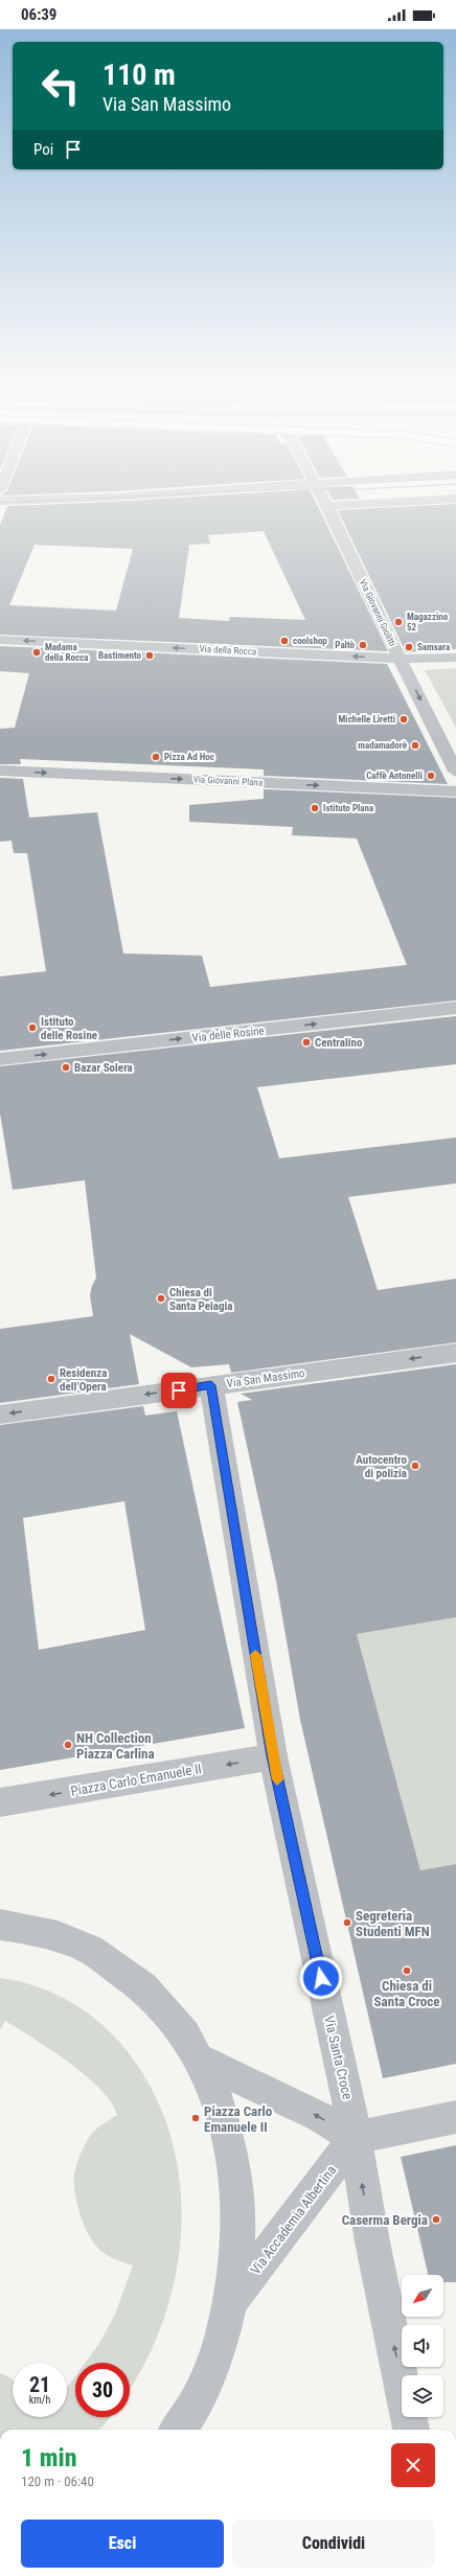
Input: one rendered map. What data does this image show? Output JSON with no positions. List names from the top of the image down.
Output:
{
  "streets": {
    "street": [
      "Via Giovanni Giolitti",
      "Via della Rocca",
      "Via Giovanni Plana",
      "Via delle Rosine",
      "Via San Massimo",
      "Piazza Carlo Emanuele II",
      "Via Santa Croce",
      "Via Accademia Albertina"
    ]
  },
  "crossings": [
    ["Via Giovanni Giolitti", "Via della Rocca"],
    ["Via San Massimo", "Via Santa Croce"],
    ["Piazza Carlo Emanuele II", "Via Santa Croce"],
    ["Via Santa Croce", "Via Accademia Albertina"]
  ],
  "one_way": [
    "Via Giovanni Giolitti",
    "Via della Rocca",
    "Via Giovanni Plana",
    "Via delle Rosine",
    "Via San Massimo",
    "Piazza Carlo Emanuele II"
  ],
  "places": [
    "Magazzino 52",
    "coolshop",
    "Paltò",
    "Samsara",
    "Madama della Rocca",
    "Bastimento",
    "Michelle Liretti",
    "madamadorè",
    "Pizza Ad Hoc",
    "Caffè Antonelli",
    "Istituto Plana",
    "Istituto delle Rosine",
    "Centralino",
    "Bazar Solera",
    "Chiesa di Santa Pelagia",
    "Residenza dell’Opera",
    "Autocentro di polizia",
    "NH Collection Piazza Carlina",
    "Segreteria Studenti MFN",
    "Chiesa di Santa Croce",
    "Piazza Carlo Emanuele II",
    "Caserma Bergia"
  ],
  "north": "bottom left",
  "page": {
    "status": "06:39",
    "turn": ["110 m", "Via San Massimo"],
    "then": "Poi",
    "speed": "21 km/h",
    "limit": "30",
    "heading": ["1 min", "120 m · 06:40"],
    "buttons": ["Esci", "Condividi"]
  }
}
